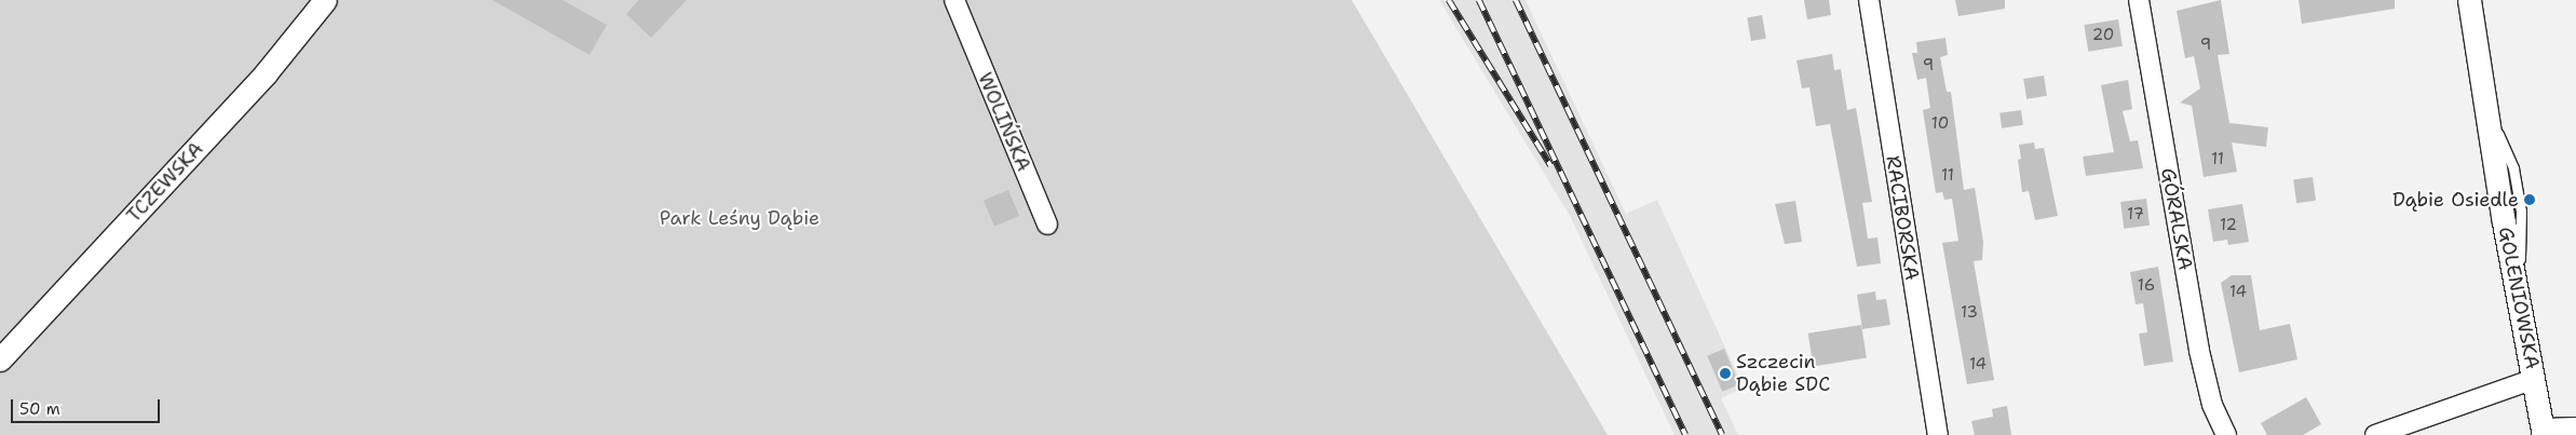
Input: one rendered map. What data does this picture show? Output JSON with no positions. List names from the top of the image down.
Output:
{
  "streets": {
    "street": [
      "WOLIŃSKA",
      "TCZEWSKA",
      "RACIBORSKA",
      "GÓRALSKA",
      "GOLENIOWSKA"
    ]
  },
  "parks": ["Park Leśny Dąbie"],
  "places": ["Dąbie Osiedle", "Szczecin Dąbie SDC"],
  "house_numbers": [
    "20",
    "9",
    "9",
    "10",
    "11",
    "11",
    "17",
    "12",
    "16",
    "14",
    "13",
    "14"
  ],
  "scale_bar": "50 m"
}
